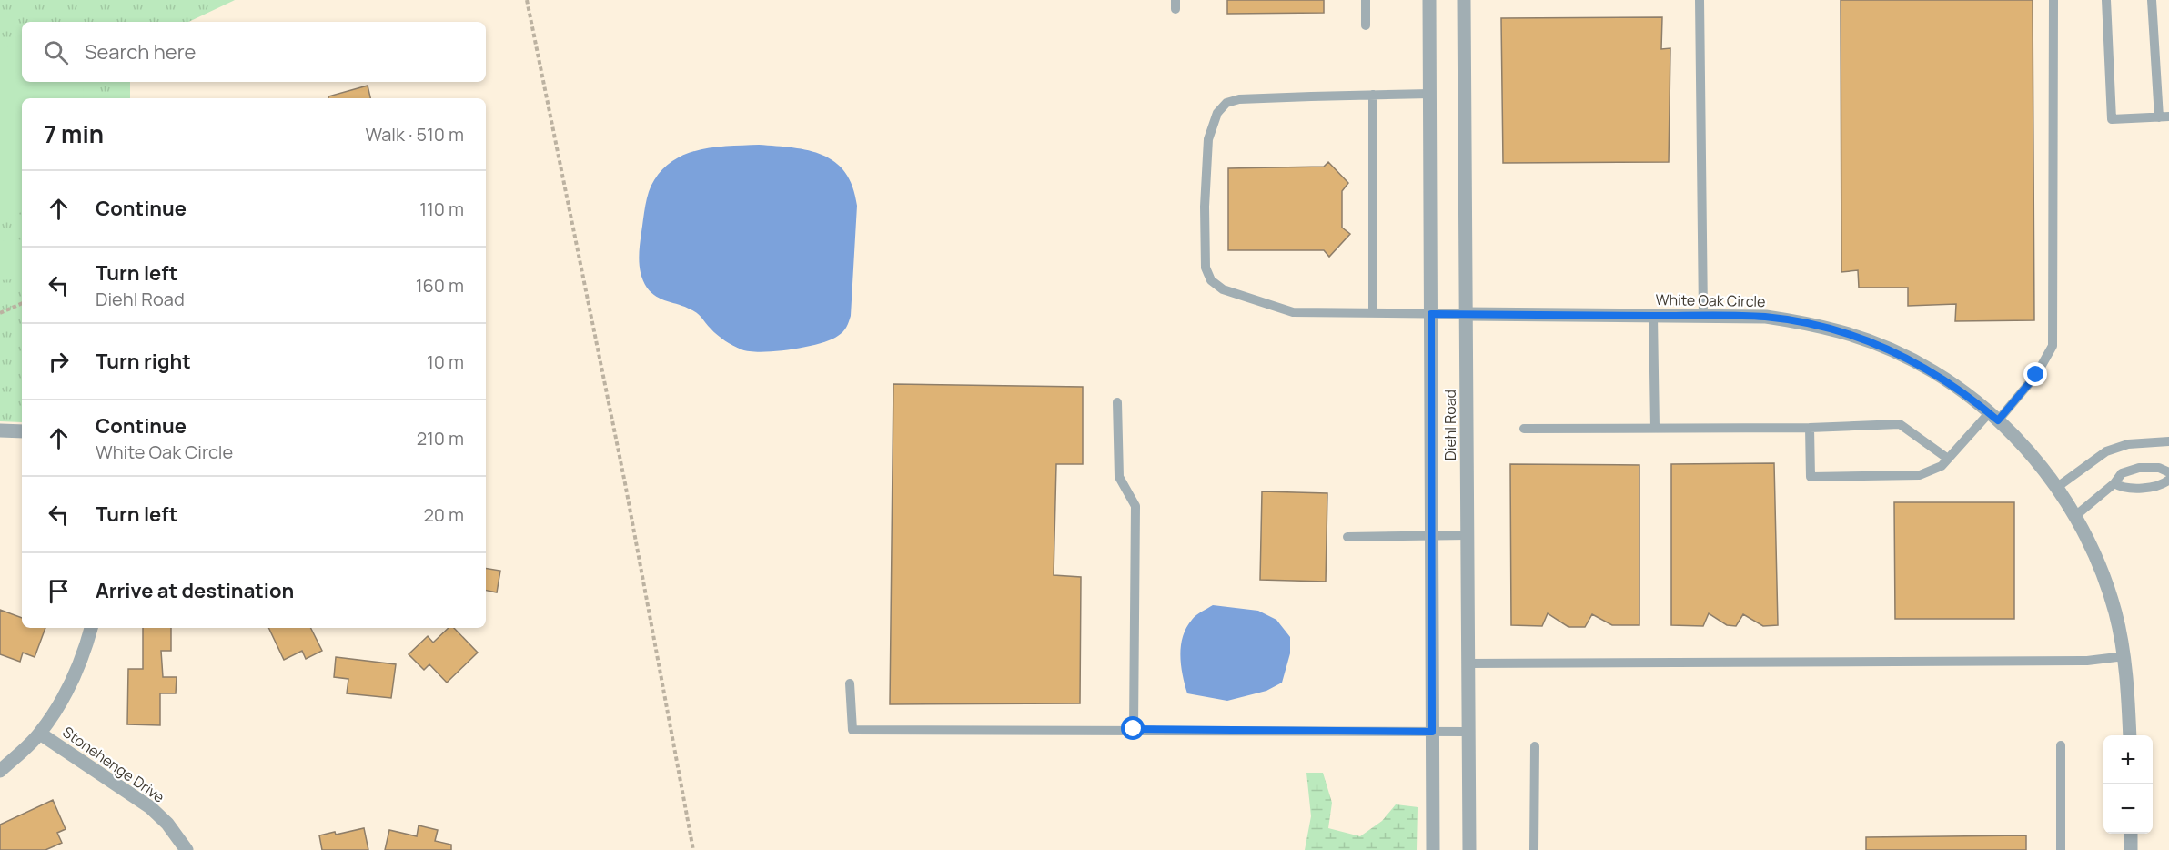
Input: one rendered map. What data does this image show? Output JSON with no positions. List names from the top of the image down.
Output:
{
  "streets": {
    "street": ["White Oak Circle", "Diehl Road", "Stonehenge Drive"]
  },
  "crossings": [
    ["White Oak Circle", "Diehl Road"]
  ],
  "page": {
    "search": "Search here",
    "heading": ["7 min", "Walk · 510 m"],
    "list": [
      ["Continue", "110 m"],
      ["Turn left", "Diehl Road", "160 m"],
      ["Turn right", "10 m"],
      ["Continue", "White Oak Circle", "210 m"],
      ["Turn left", "20 m"],
      "Arrive at destination"
    ],
    "map_buttons": ["+", "−"]
  }
}
